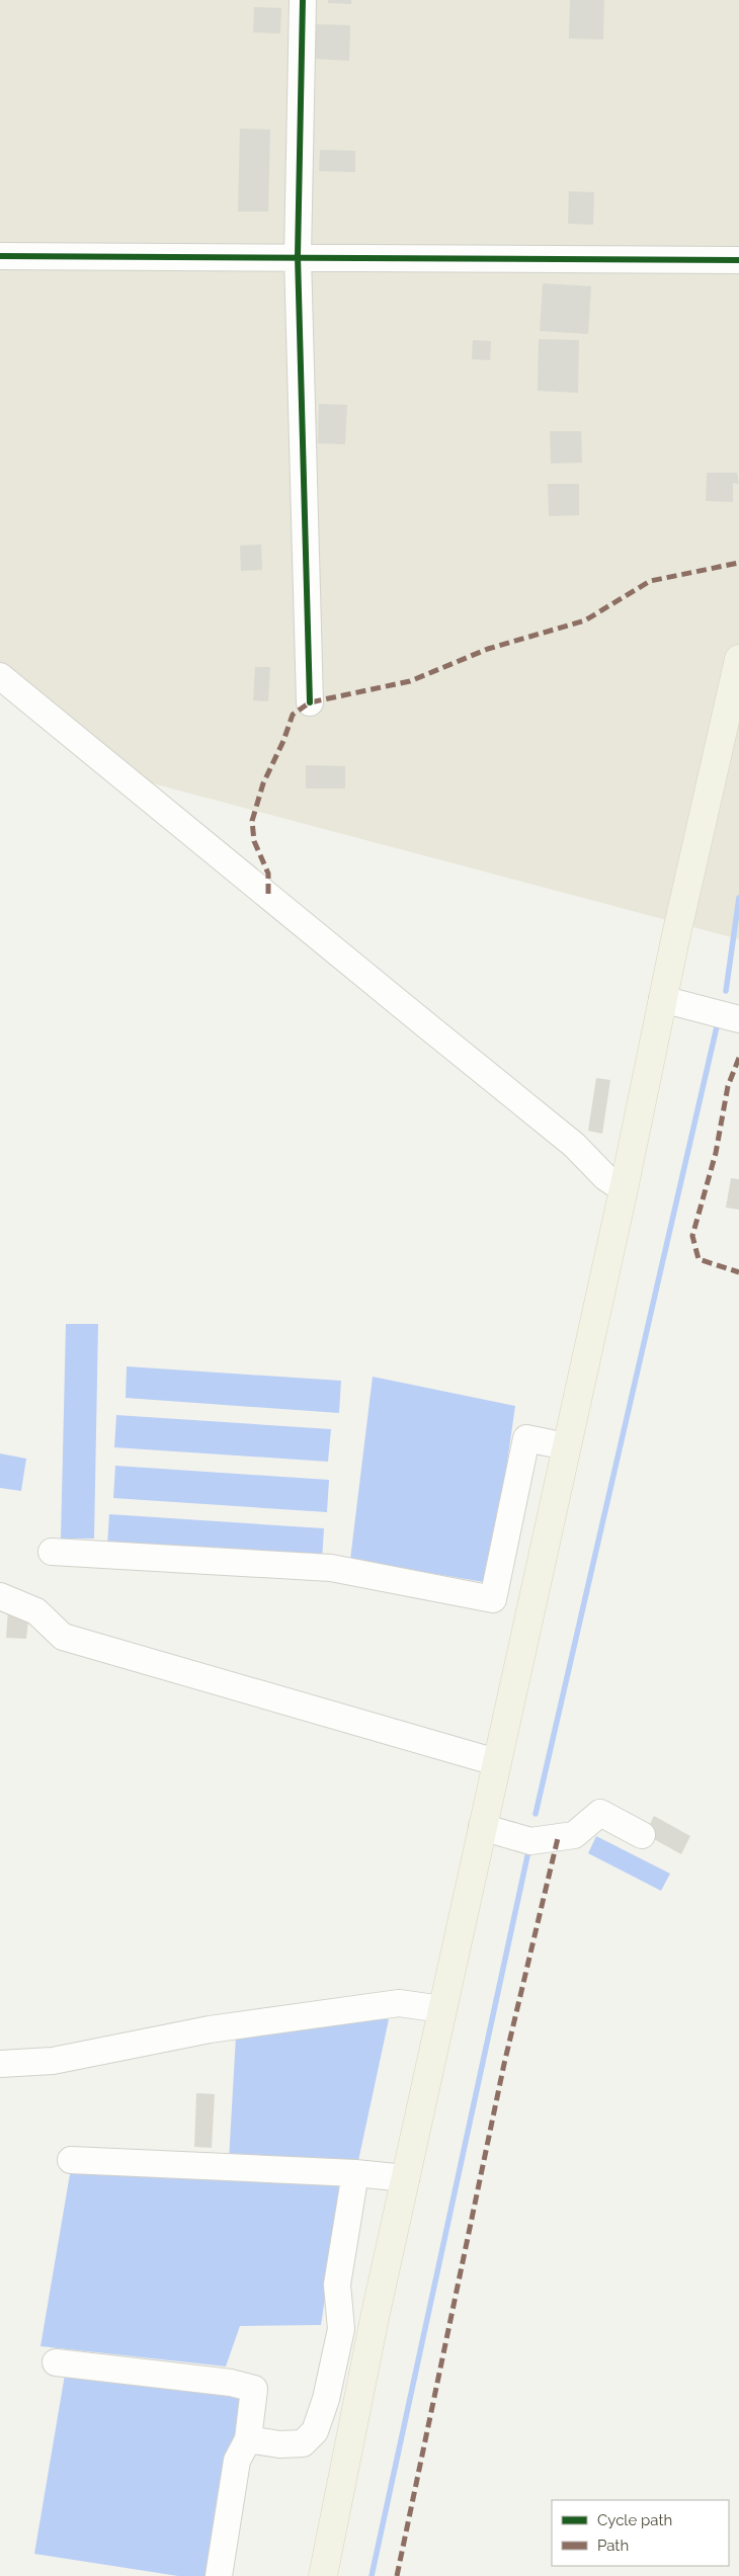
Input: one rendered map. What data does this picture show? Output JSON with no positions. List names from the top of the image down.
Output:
{
  "legend": ["Cycle path", "Path"]
}
